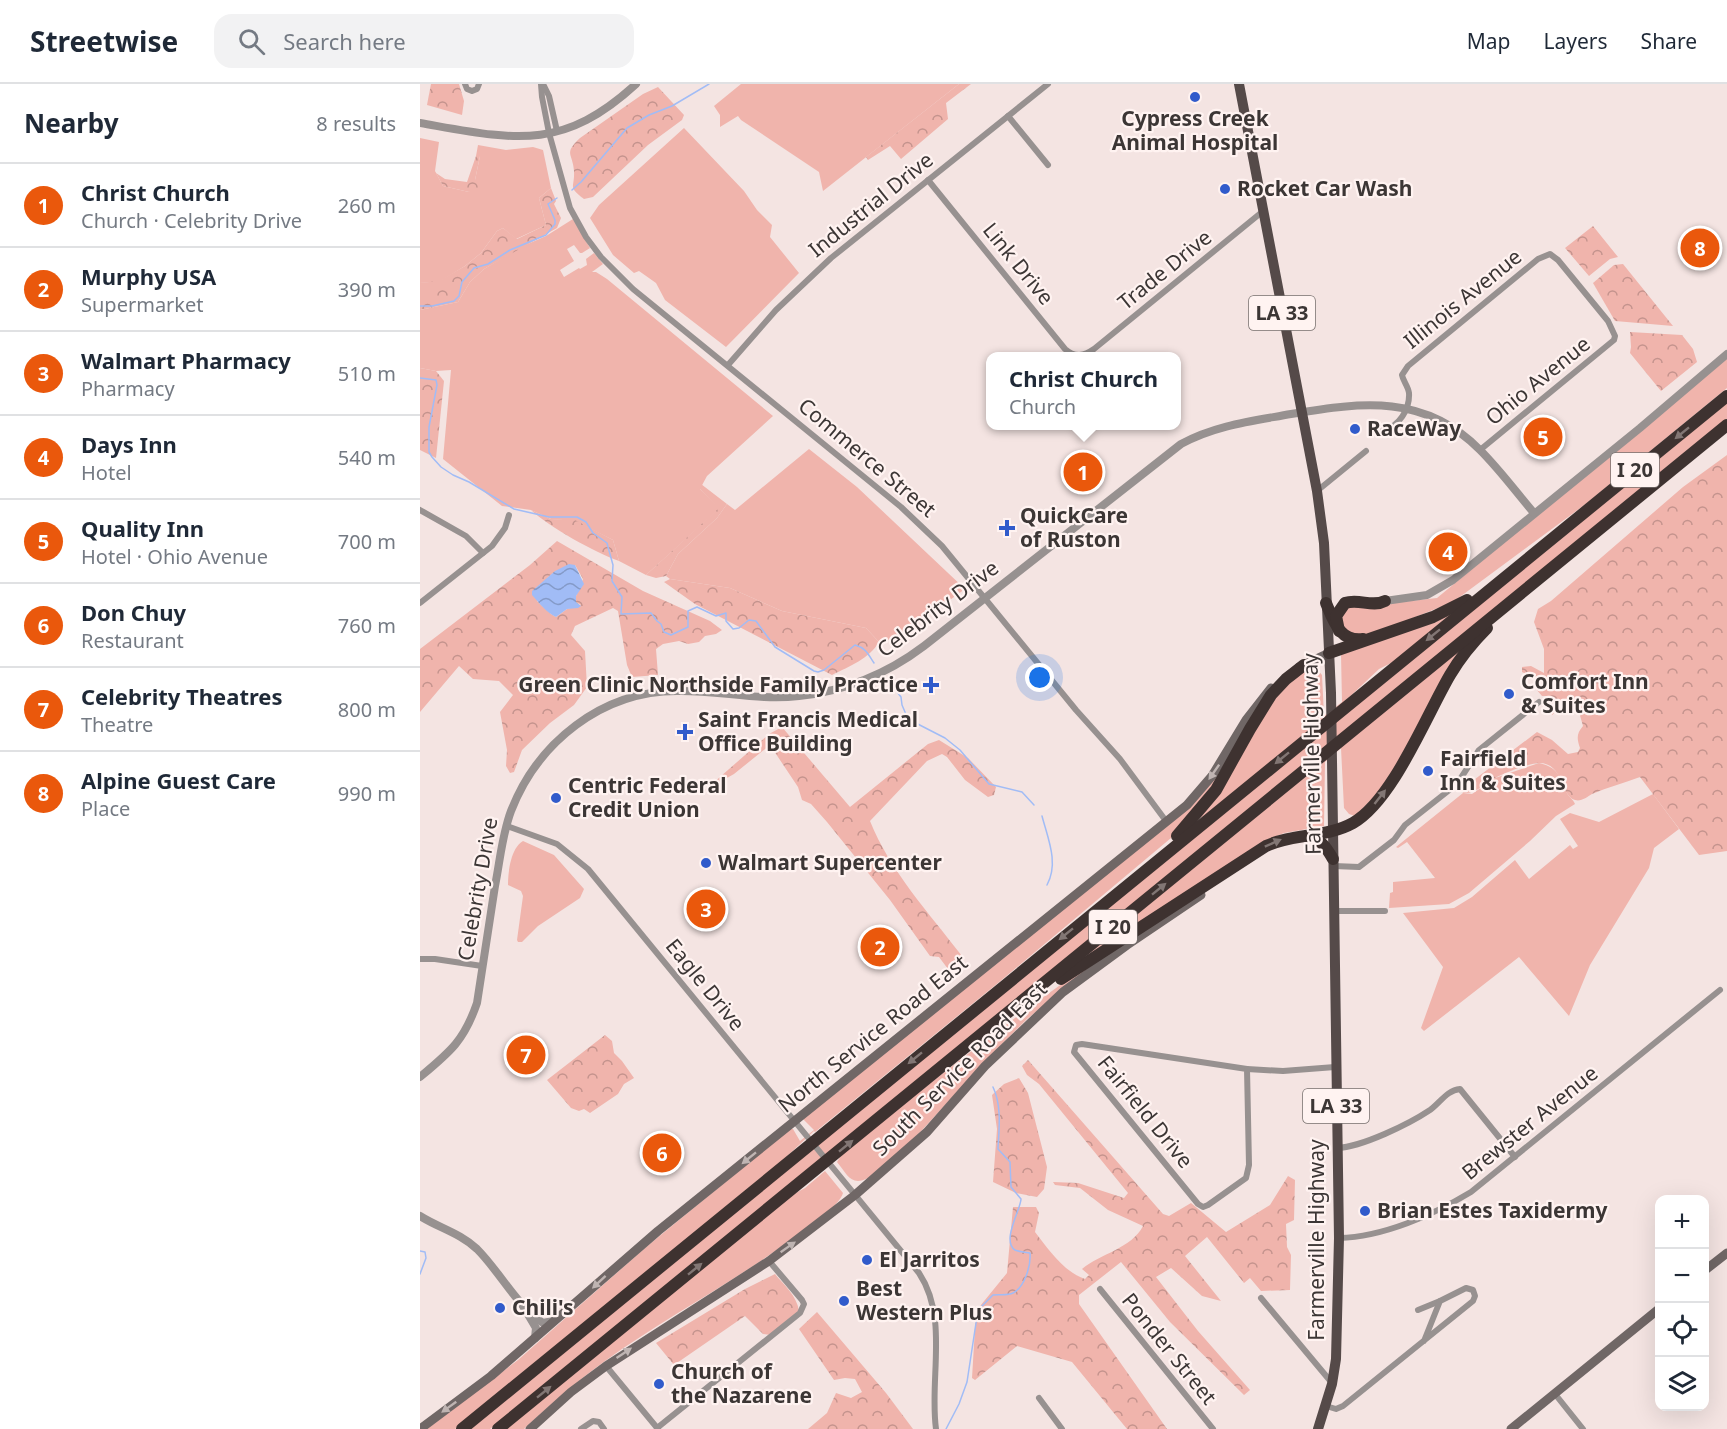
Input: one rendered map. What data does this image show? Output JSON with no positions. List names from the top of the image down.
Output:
{
  "streets": {
    "highway": ["I 20"],
    "main road": [
      "LA 33",
      "Farmerville Highway",
      "North Service Road East",
      "South Service Road East"
    ],
    "street": [
      "Industrial Drive",
      "Link Drive",
      "Trade Drive",
      "Illinois Avenue",
      "Ohio Avenue",
      "Commerce Street",
      "Celebrity Drive",
      "Eagle Drive",
      "Fairfield Drive",
      "Brewster Avenue",
      "Ponder Street"
    ]
  },
  "crossings": [
    ["Industrial Drive", "Link Drive"],
    ["Industrial Drive", "Commerce Street"],
    ["Trade Drive", "Farmerville Highway"],
    ["Illinois Avenue", "Ohio Avenue"],
    ["Illinois Avenue", "Celebrity Drive"],
    ["Ohio Avenue", "Celebrity Drive"],
    ["Commerce Street", "Celebrity Drive"],
    ["Commerce Street", "North Service Road East"],
    ["Celebrity Drive", "Farmerville Highway"],
    ["Celebrity Drive", "Eagle Drive"],
    ["Farmerville Highway", "North Service Road East"],
    ["Farmerville Highway", "Fairfield Drive"],
    ["Farmerville Highway", "Brewster Avenue"],
    ["Eagle Drive", "North Service Road East"],
    ["Eagle Drive", "South Service Road East"]
  ],
  "one_way": ["North Service Road East"],
  "places": {
    "other": [
      "Cypress Creek Animal Hospital",
      "Rocket Car Wash",
      "RaceWay",
      "Comfort Inn & Suites",
      "Fairfield Inn & Suites",
      "Centric Federal Credit Union",
      "Walmart Supercenter",
      "Brian Estes Taxidermy",
      "El Jarritos",
      "Best Western Plus",
      "Chili's",
      "Church of the Nazarene"
    ],
    "health": ["QuickCare of Ruston", "Green Clinic Northside Family Practice", "Saint Francis Medical Office Building"]
  },
  "page": {
    "header": "Streetwise",
    "search": "Search here",
    "nav": ["Map", "Layers", "Share"],
    "heading": ["Nearby", "8 results"],
    "list": [
      {
        "mark": "1",
        "name": "Christ Church",
        "note": "Church · Celebrity Drive",
        "value": "260 m"
      },
      {
        "mark": "2",
        "name": "Murphy USA",
        "note": "Supermarket",
        "value": "390 m"
      },
      {
        "mark": "3",
        "name": "Walmart Pharmacy",
        "note": "Pharmacy",
        "value": "510 m"
      },
      {
        "mark": "4",
        "name": "Days Inn",
        "note": "Hotel",
        "value": "540 m"
      },
      {
        "mark": "5",
        "name": "Quality Inn",
        "note": "Hotel · Ohio Avenue",
        "value": "700 m"
      },
      {
        "mark": "6",
        "name": "Don Chuy",
        "note": "Restaurant",
        "value": "760 m"
      },
      {
        "mark": "7",
        "name": "Celebrity Theatres",
        "note": "Theatre",
        "value": "800 m"
      },
      {
        "mark": "8",
        "name": "Alpine Guest Care",
        "note": "Place",
        "value": "990 m"
      }
    ],
    "pins": [
      "8",
      "5",
      "1",
      "4",
      "3",
      "2",
      "7",
      "6"
    ],
    "popup": ["Christ Church", "Church"],
    "map_buttons": ["+", "−"]
  }
}
